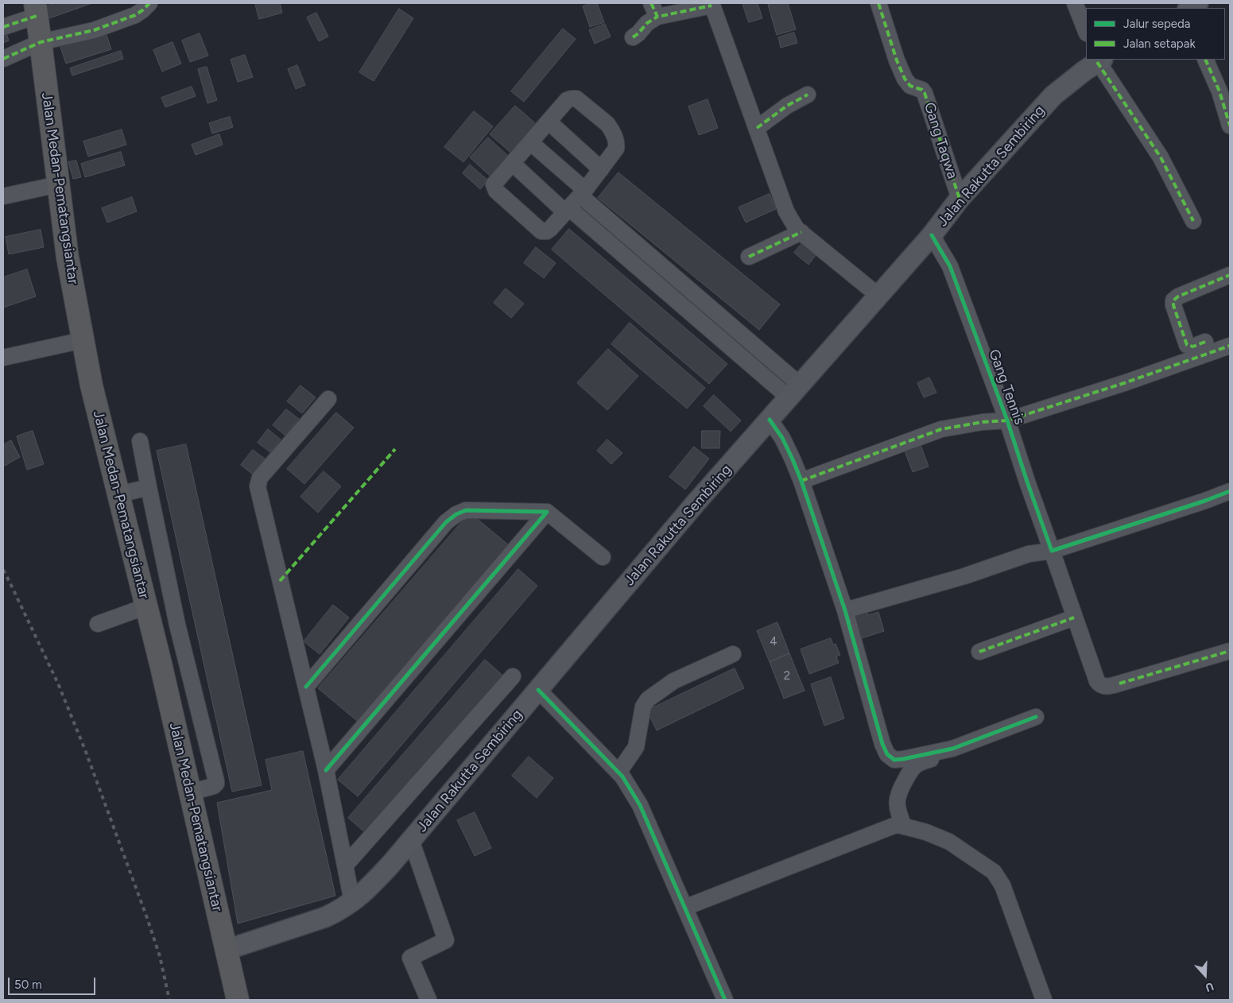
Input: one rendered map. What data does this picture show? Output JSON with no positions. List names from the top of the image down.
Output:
{
  "streets": {
    "highway": ["Jalan Medan-Pematangsiantar"],
    "main road": ["Jalan Rakutta Sembiring"],
    "street": ["Gang Taqwa", "Gang Tennis"]
  },
  "crossings": [
    ["Gang Taqwa", "Jalan Rakutta Sembiring"],
    ["Jalan Rakutta Sembiring", "Jalan Medan-Pematangsiantar"],
    ["Jalan Rakutta Sembiring", "Gang Tennis"]
  ],
  "house_numbers": ["4", "2"],
  "legend": ["Jalur sepeda", "Jalan setapak"],
  "scale_bar": "50 m",
  "north": "bottom"
}
